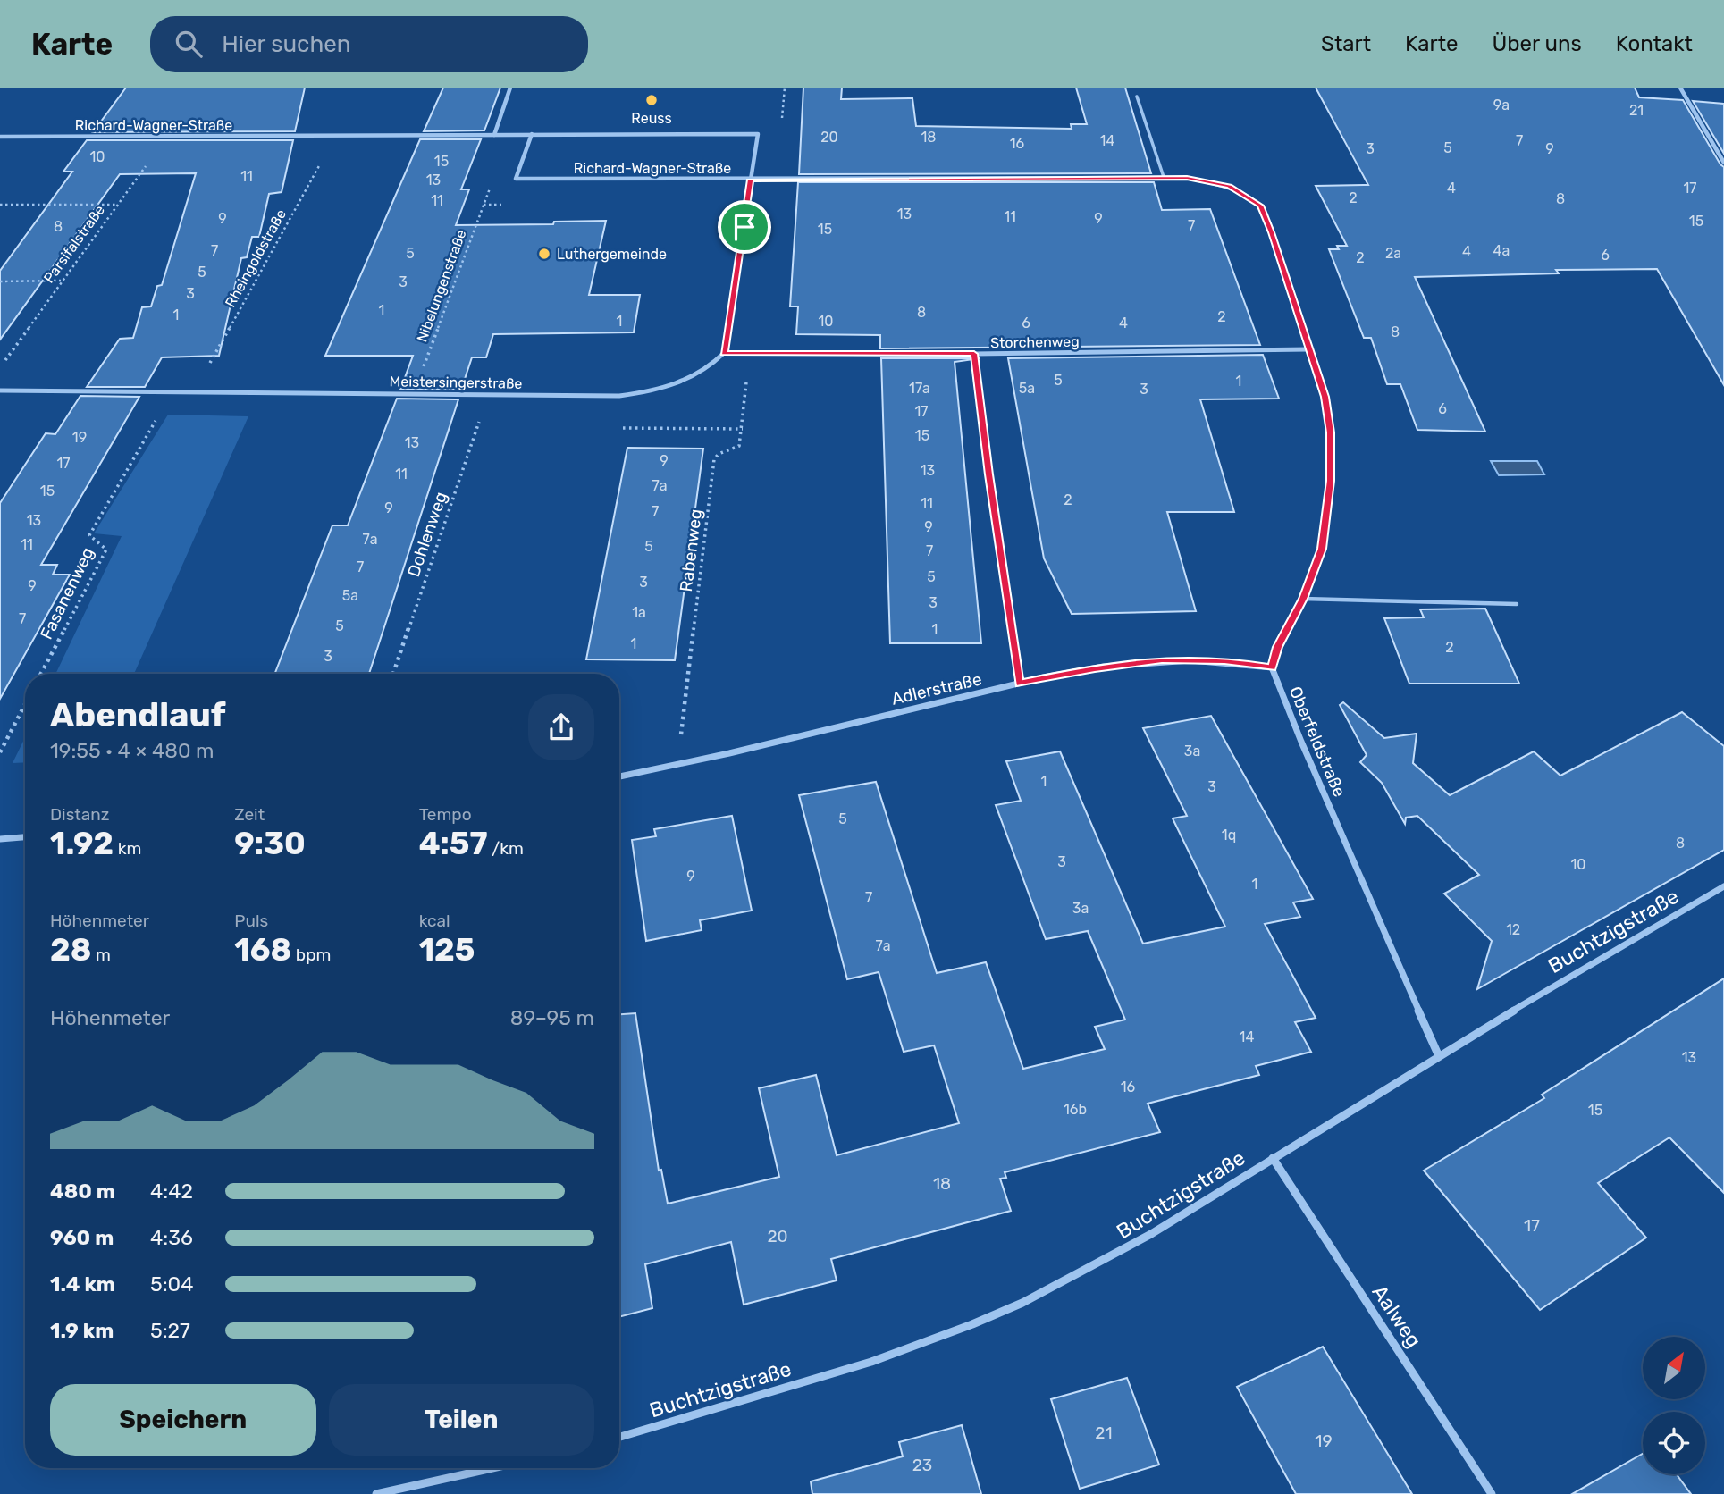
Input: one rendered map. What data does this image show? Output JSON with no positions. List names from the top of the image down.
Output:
{
  "streets": {
    "street": [
      "Richard-Wagner-Straße",
      "Storchenweg",
      "Meistersingerstraße",
      "Adlerstraße",
      "Oberfeldstraße",
      "Buchtzigstraße",
      "Aalweg"
    ],
    "path": [
      "Parsifalstraße",
      "Rheingoldstraße",
      "Nibelungenstraße",
      "Dohlenweg",
      "Rabenweg",
      "Fasanenweg"
    ]
  },
  "crossings": [
    ["Richard-Wagner-Straße", "Parsifalstraße"],
    ["Richard-Wagner-Straße", "Rheingoldstraße"],
    ["Rheingoldstraße", "Meistersingerstraße"],
    ["Nibelungenstraße", "Meistersingerstraße"],
    ["Storchenweg", "Meistersingerstraße"],
    ["Storchenweg", "Rabenweg"],
    ["Meistersingerstraße", "Dohlenweg"],
    ["Meistersingerstraße", "Fasanenweg"],
    ["Rabenweg", "Adlerstraße"],
    ["Adlerstraße", "Oberfeldstraße"],
    ["Oberfeldstraße", "Buchtzigstraße"],
    ["Buchtzigstraße", "Aalweg"]
  ],
  "places": ["Reuss", "Luthergemeinde"],
  "house_numbers": [
    "9a",
    "21",
    "20",
    "18",
    "14",
    "7",
    "16",
    "5",
    "3",
    "9",
    "10",
    "15",
    "11",
    "13",
    "4",
    "17",
    "2",
    "8",
    "11",
    "13",
    "11",
    "9",
    "9",
    "15",
    "7",
    "8",
    "15",
    "7",
    "4a",
    "4",
    "5",
    "2a",
    "6",
    "2",
    "5",
    "3",
    "3",
    "1",
    "8",
    "1",
    "2",
    "1",
    "10",
    "6",
    "4",
    "8",
    "5",
    "1",
    "17a",
    "5a",
    "3",
    "6",
    "17",
    "15",
    "19",
    "13",
    "9",
    "17",
    "13",
    "11",
    "7a",
    "15",
    "2",
    "11",
    "9",
    "7",
    "13",
    "9",
    "7a",
    "11",
    "5",
    "7",
    "7",
    "5",
    "3",
    "9",
    "5a",
    "3",
    "1a",
    "7",
    "5",
    "1",
    "1",
    "2",
    "3",
    "3a",
    "1",
    "3",
    "5",
    "1q",
    "8",
    "3",
    "10",
    "9",
    "1",
    "7",
    "3a",
    "12",
    "7a",
    "14",
    "13",
    "16",
    "16b",
    "15",
    "18",
    "17",
    "20",
    "21",
    "19",
    "23"
  ],
  "north": "top right",
  "page": {
    "header": "Karte",
    "search": "Hier suchen",
    "nav": [
      "Start",
      "Karte",
      "Über uns",
      "Kontakt"
    ],
    "heading": ["Abendlauf", "19:55 · 4 × 480 m"],
    "stats": [
      ["Distanz", "1.92 km"],
      ["Zeit", "9:30"],
      ["Tempo", "4:57 /km"],
      ["Höhenmeter", "28 m"],
      ["Puls", "168 bpm"],
      ["kcal", "125"]
    ],
    "chart": ["Höhenmeter", "89–95 m"],
    "list": [
      {
        "name": "480 m",
        "note": "4:42"
      },
      {
        "name": "960 m",
        "note": "4:36"
      },
      {
        "name": "1.4 km",
        "note": "5:04"
      },
      {
        "name": "1.9 km",
        "note": "5:27"
      }
    ],
    "buttons": ["Speichern", "Teilen"]
  }
}
